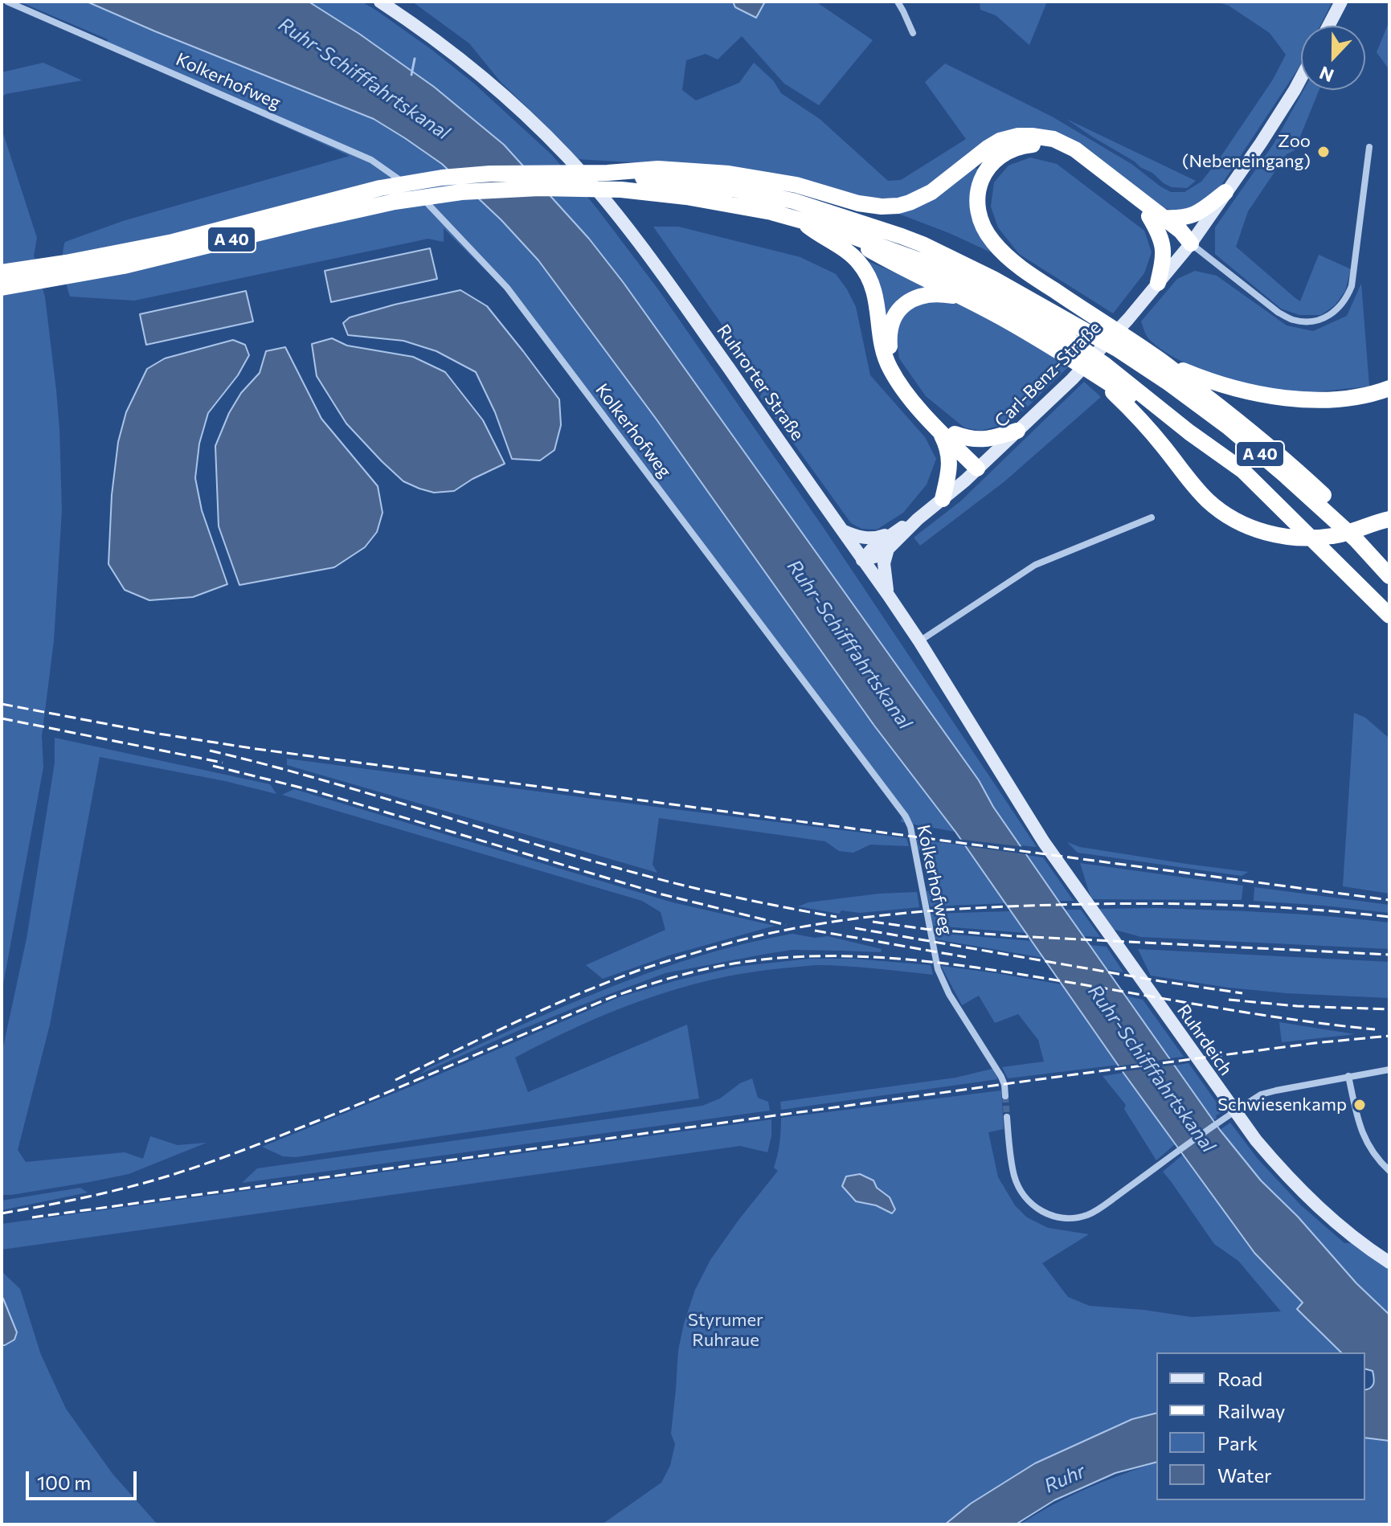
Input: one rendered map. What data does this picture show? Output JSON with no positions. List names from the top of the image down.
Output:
{
  "streets": {
    "highway": ["A 40"],
    "main road": ["Carl-Benz-Straße", "Ruhrorter Straße", "Ruhrdeich"],
    "street": ["Kolkerhofweg"]
  },
  "crossings": [
    ["Carl-Benz-Straße", "Ruhrorter Straße"],
    ["Ruhrorter Straße", "Ruhrdeich"]
  ],
  "water": ["Ruhr-Schifffahrtskanal", "Ruhr"],
  "parks": ["Styrumer Ruhraue"],
  "places": ["Zoo (Nebeneingang)", "Schwiesenkamp"],
  "legend": [
    "Road",
    "Railway",
    "Park",
    "Water"
  ],
  "scale_bar": "100 m",
  "north": "bottom"
}
